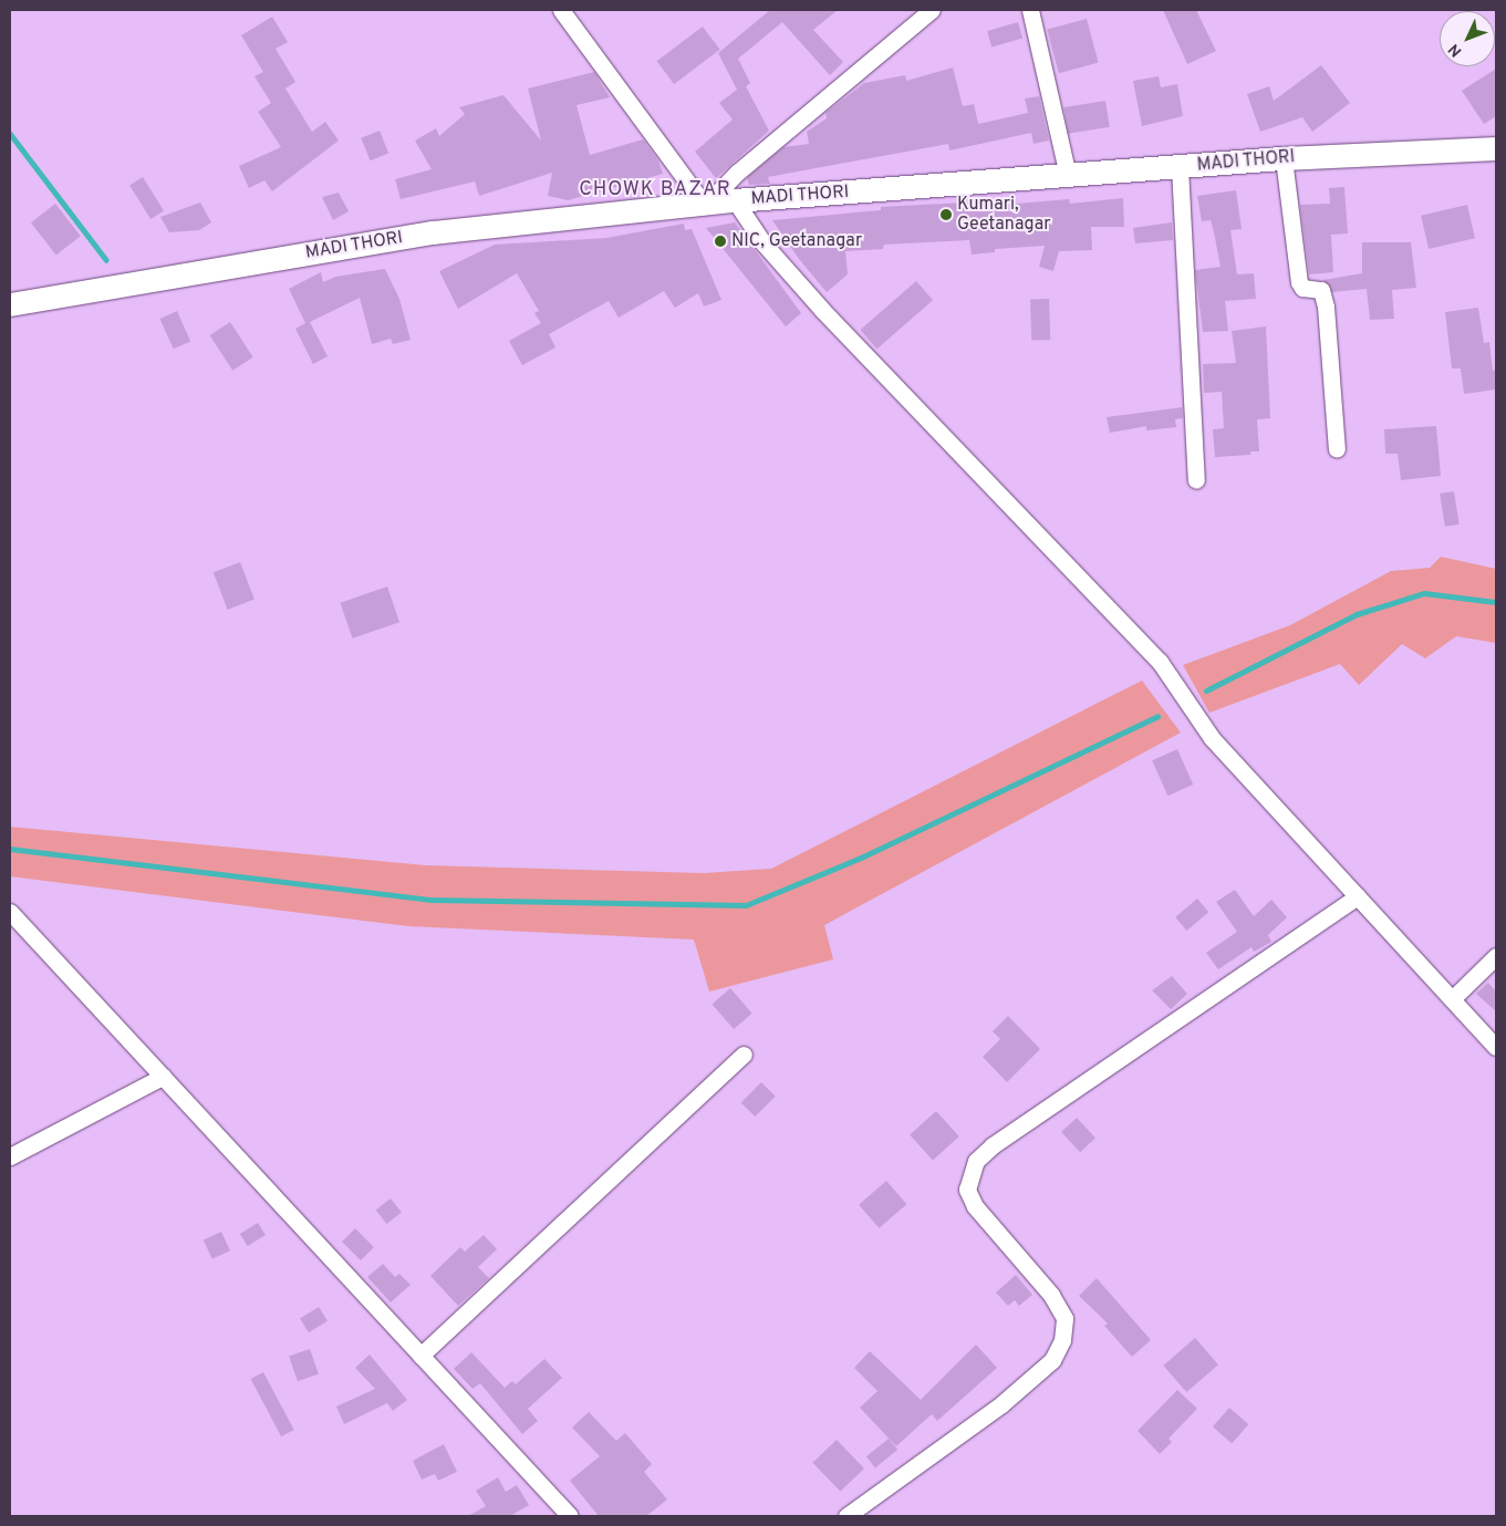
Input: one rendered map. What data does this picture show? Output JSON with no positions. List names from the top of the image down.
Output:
{
  "streets": {
    "main road": ["MADI THORI"]
  },
  "districts": ["CHOWK BAZAR"],
  "places": ["Kumari, Geetanagar", "NIC, Geetanagar"],
  "north": "bottom left"
}
